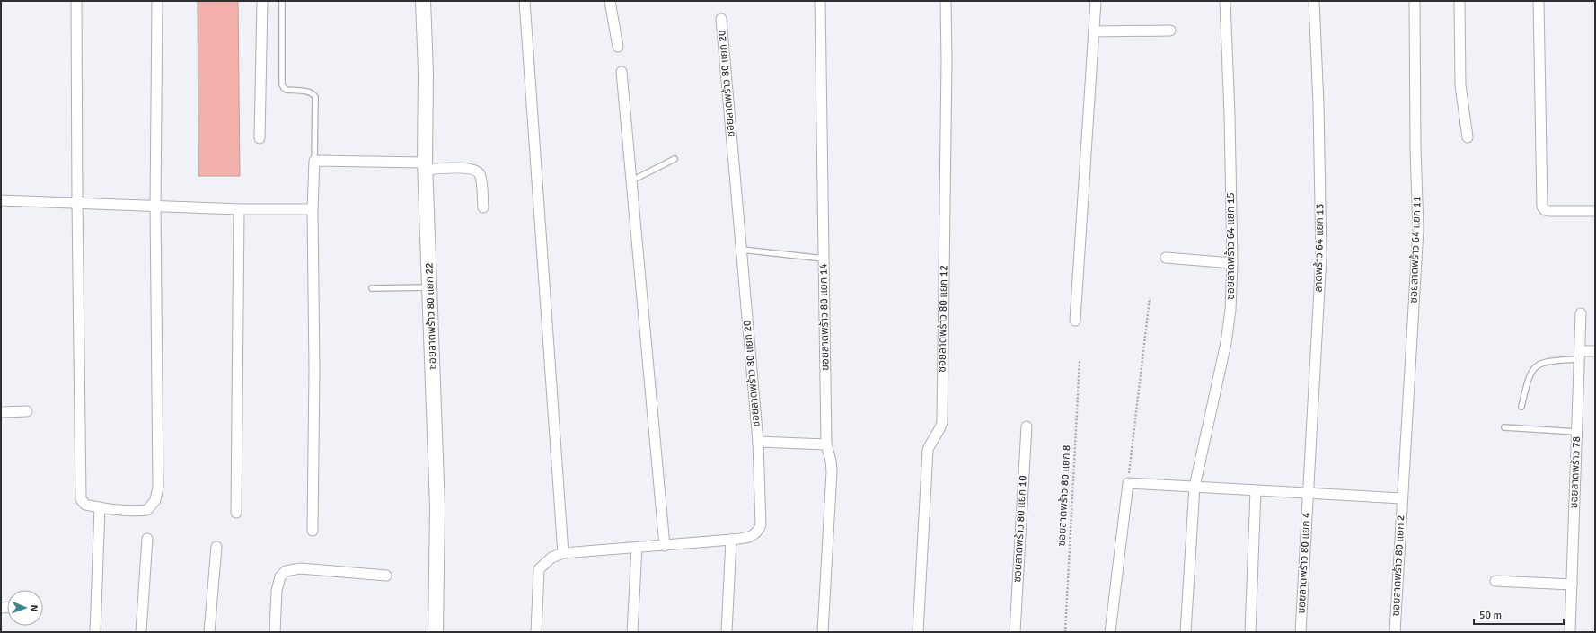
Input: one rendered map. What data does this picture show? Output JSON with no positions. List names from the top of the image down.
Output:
{
  "streets": {
    "street": [
      "ซอยลาดพร้าว 80 แยก 20",
      "ซอยลาดพร้าว 64 แยก 15",
      "ลาดพร้าว 64 แยก 13",
      "ซอยลาดพร้าว 64 แยก 11",
      "ซอยลาดพร้าว 80 แยก 22",
      "ซอยลาดพร้าว 80 แยก 14",
      "ซอยลาดพร้าว 80 แยก 12",
      "ซอยลาดพร้าว 78",
      "ซอยลาดพร้าว 80 แยก 10",
      "ซอยลาดพร้าว 80 แยก 4",
      "ซอยลาดพร้าว 80 แยก 2"
    ],
    "path": ["ซอยลาดพร้าว 80 แยก 8"]
  },
  "crossings": [
    ["ลาดพร้าว 64 แยก 13", "ซอยลาดพร้าว 80 แยก 4"],
    ["ซอยลาดพร้าว 64 แยก 11", "ซอยลาดพร้าว 80 แยก 2"]
  ],
  "scale_bar": "50 m",
  "north": "right"
}
